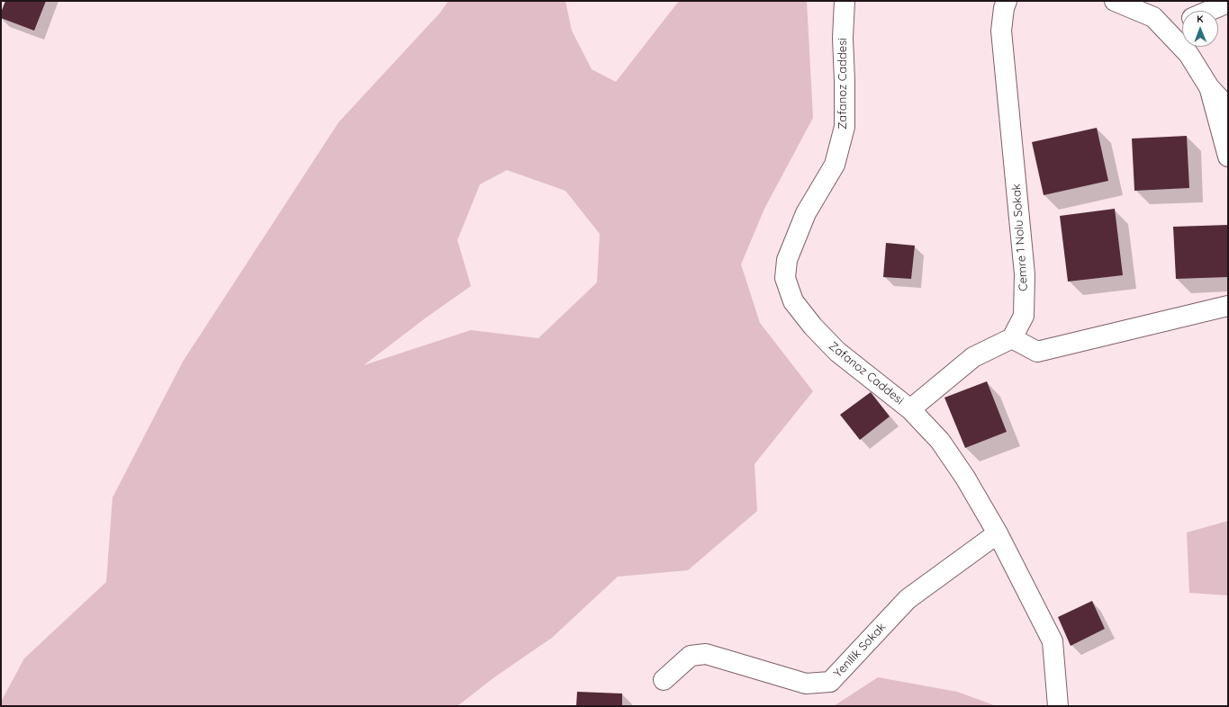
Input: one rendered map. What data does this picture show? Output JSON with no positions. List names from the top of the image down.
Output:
{
  "streets": {
    "street": ["Zafanoz Caddesi", "Cemre 1 Nolu Sokak", "Yenilik Sokak"]
  },
  "crossings": [
    ["Zafanoz Caddesi", "Yenilik Sokak"]
  ],
  "north": "top"
}
